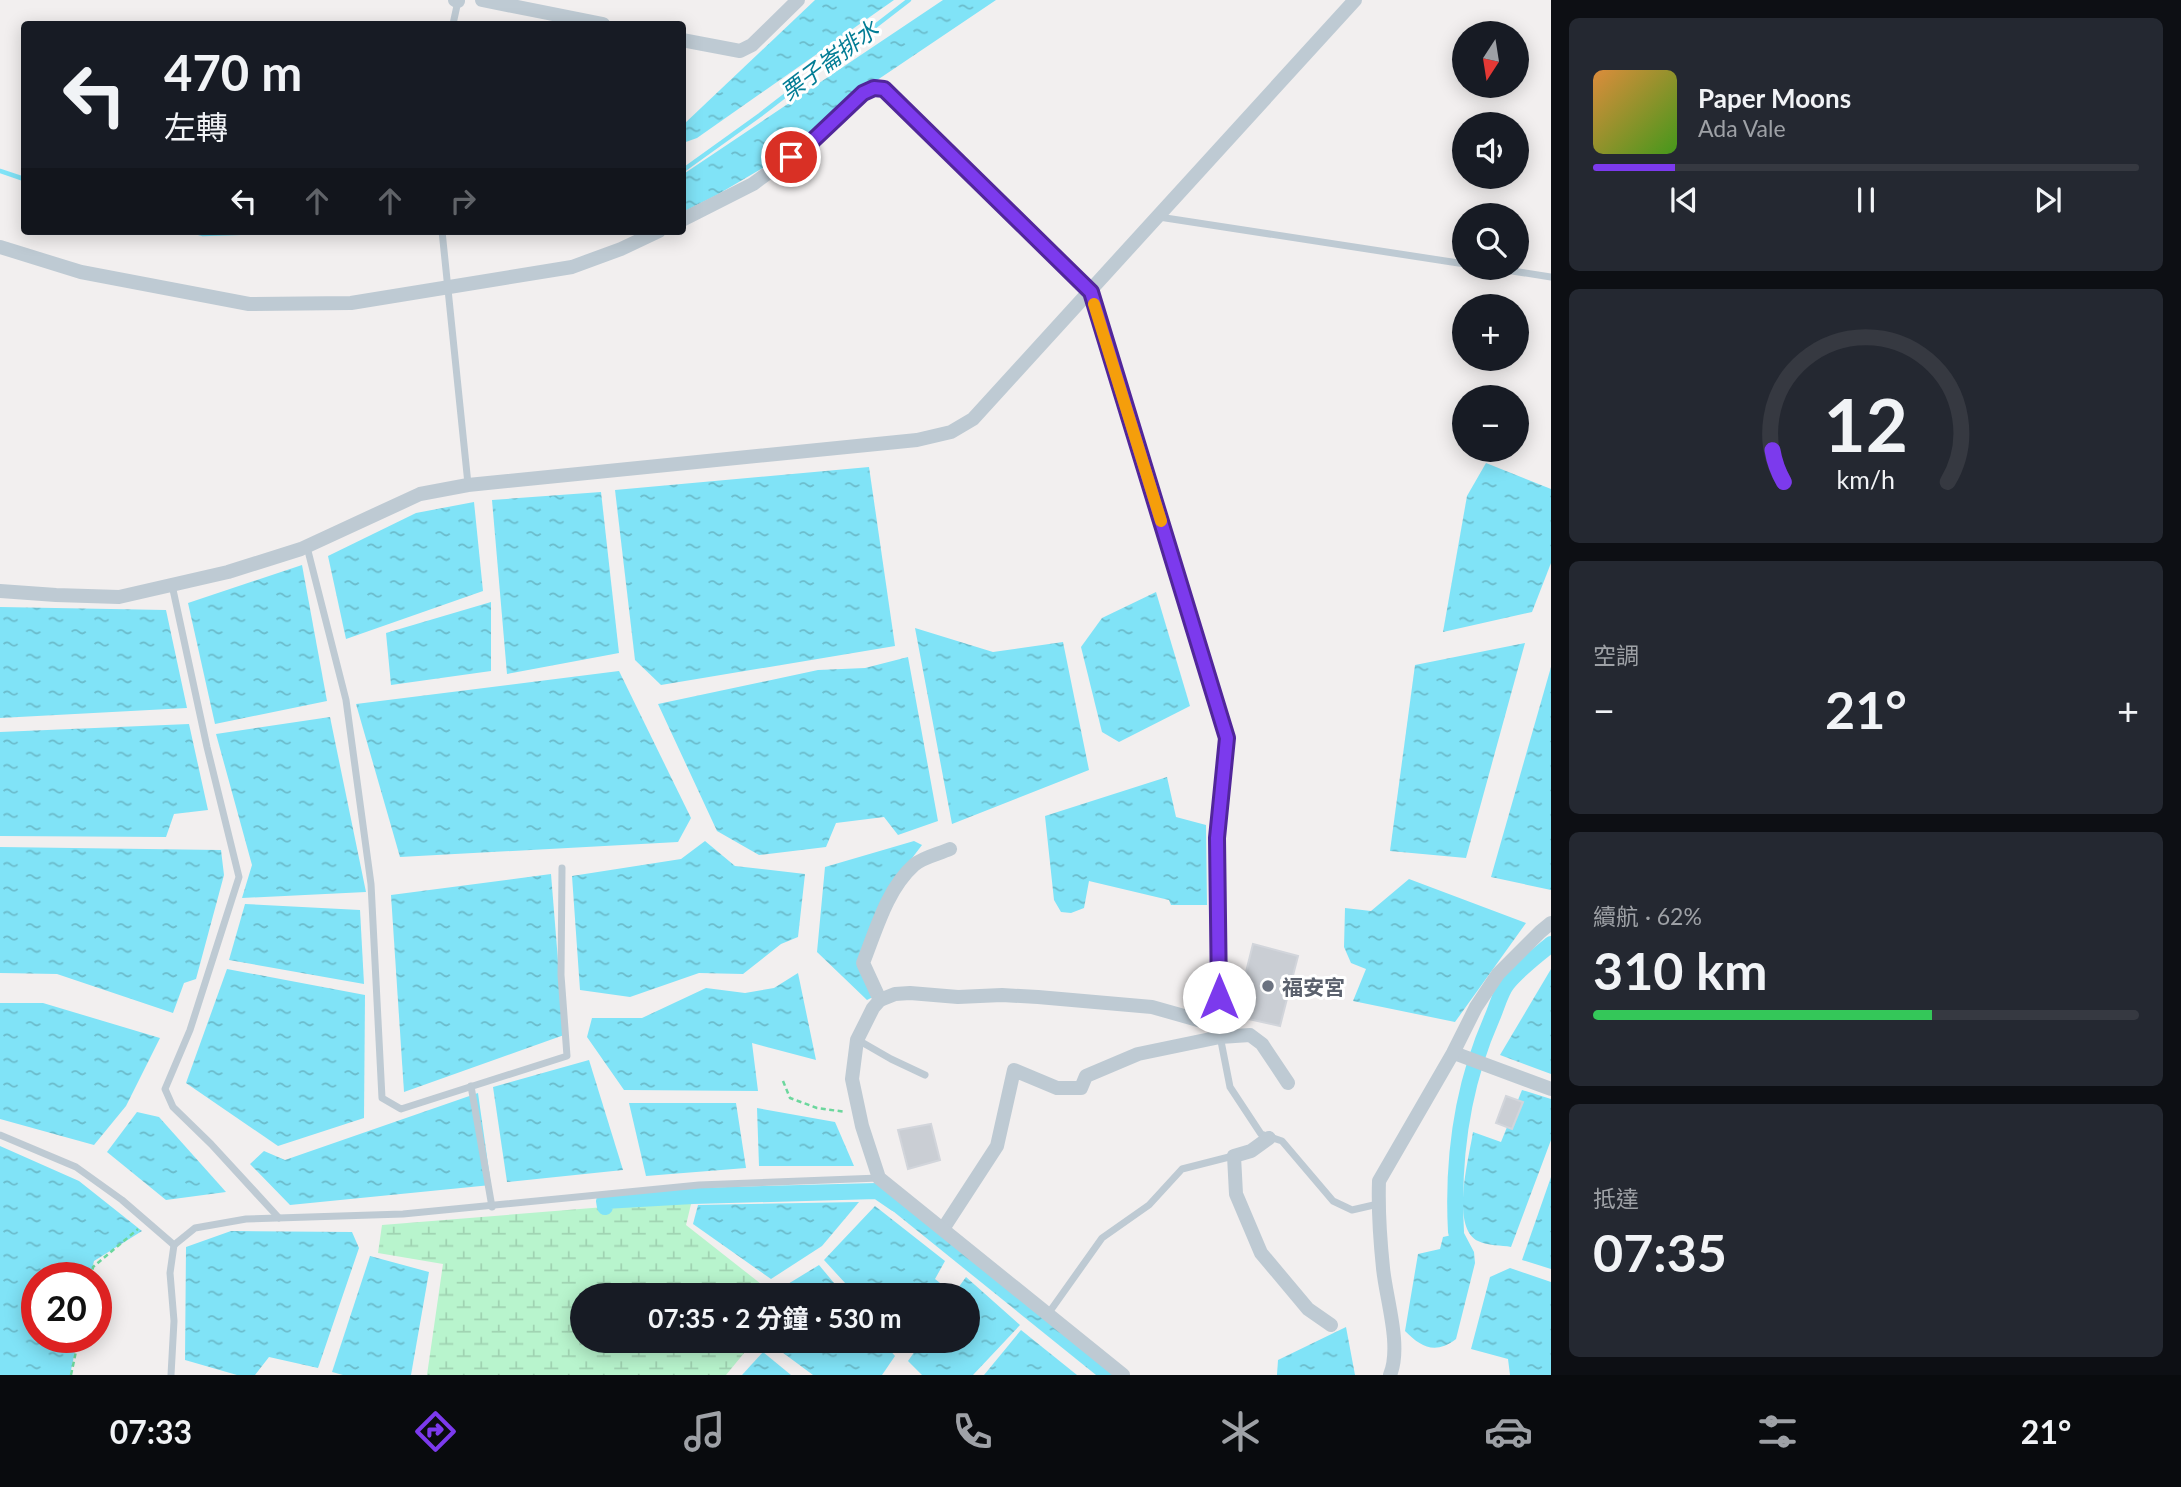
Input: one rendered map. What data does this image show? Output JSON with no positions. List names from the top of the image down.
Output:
{
  "water": ["栗子崙排水"],
  "places": ["福安宮"],
  "north": "bottom",
  "page": {
    "map_buttons": ["+", "−"],
    "turn": ["470 m", "左轉"],
    "song": ["Paper Moons", "Ada Vale"],
    "tile": [
      "空調",
      ["續航 · 62%", "310 km"],
      ["抵達", "07:35"]
    ],
    "heat": ["−", "21°", "+"],
    "limit": "20",
    "trip": "07:35 · 2 分鐘 · 530 m",
    "tabs": ["07:33", "21°"],
    "gauge": ["12", "km/h"]
  }
}
